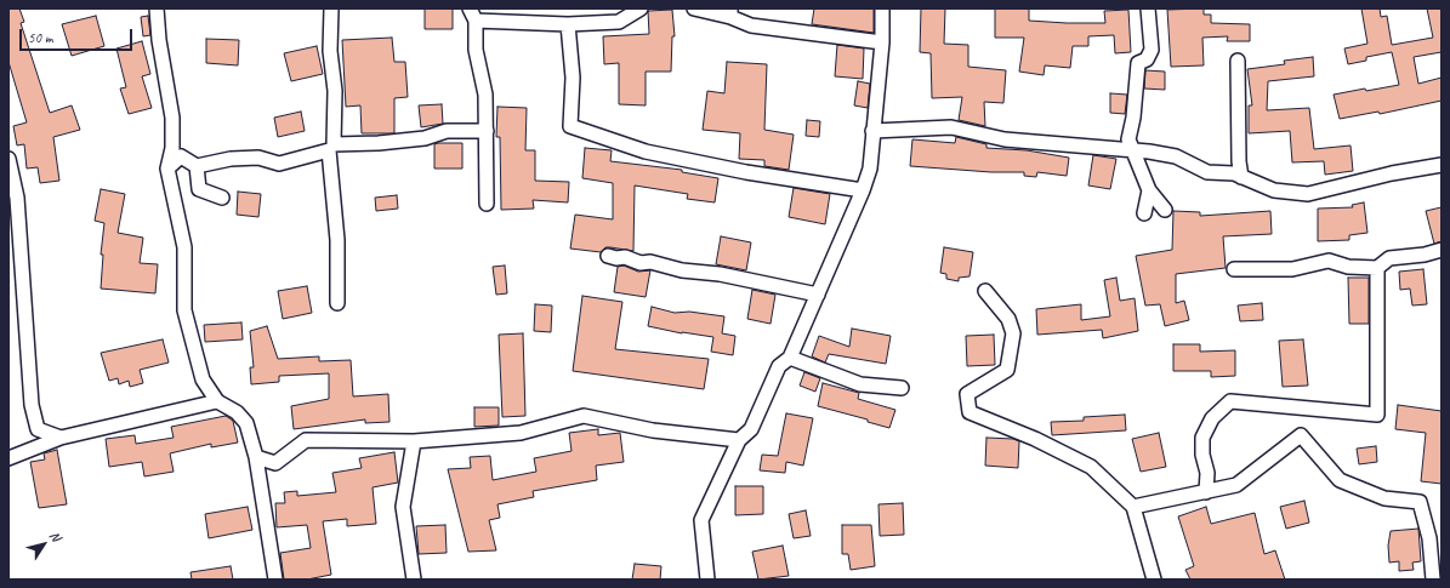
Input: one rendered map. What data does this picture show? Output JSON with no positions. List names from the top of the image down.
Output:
{
  "scale_bar": "50 m",
  "north": "top right"
}
